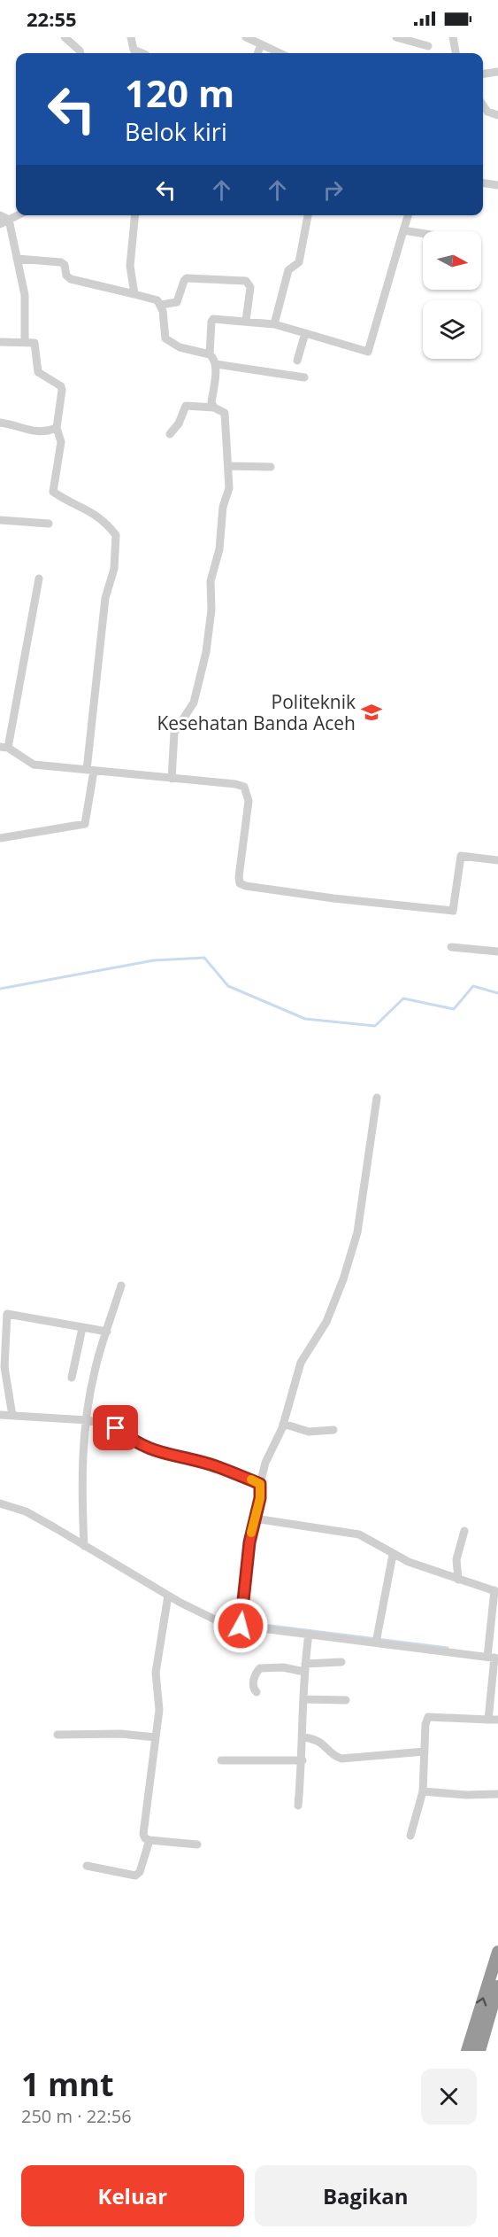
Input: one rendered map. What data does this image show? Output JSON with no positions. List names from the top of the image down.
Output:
{
  "places": {
    "school or university": ["Politeknik Kesehatan Banda Aceh"]
  },
  "north": "right",
  "page": {
    "status": "22:55",
    "turn": ["120 m", "Belok kiri"],
    "heading": ["1 mnt", "250 m · 22:56"],
    "buttons": ["Keluar", "Bagikan"]
  }
}
